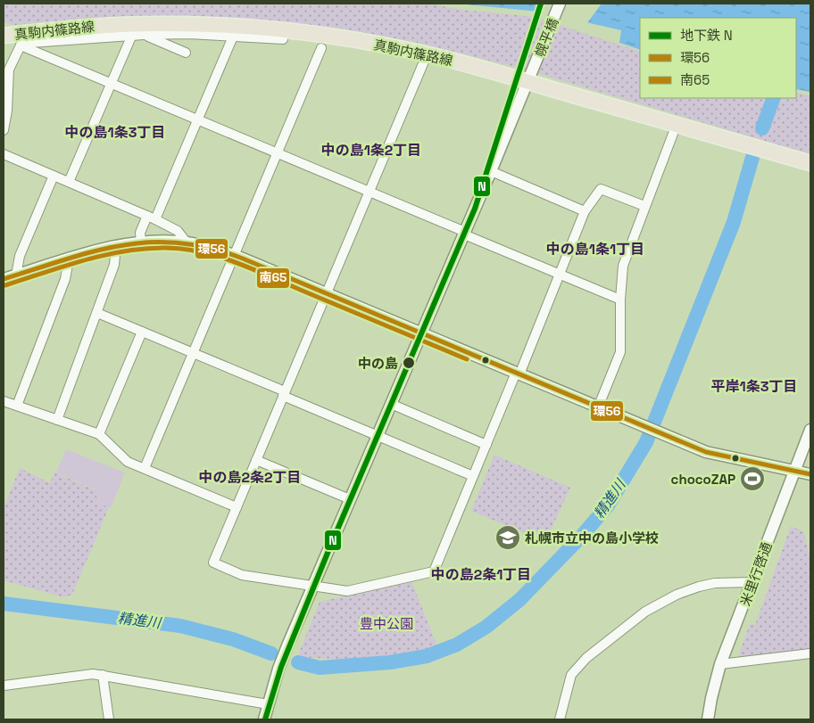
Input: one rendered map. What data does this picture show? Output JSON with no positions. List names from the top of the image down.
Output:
{
  "streets": {
    "main road": ["真駒内篠路線"],
    "street": ["幌平橋", "米里行啓通"]
  },
  "crossings": [
    ["真駒内篠路線", "幌平橋"]
  ],
  "districts": [
    "中の島1条3丁目",
    "中の島1条2丁目",
    "中の島1条1丁目",
    "平岸1条3丁目",
    "中の島2条2丁目",
    "中の島2条1丁目"
  ],
  "water": ["精進川"],
  "parks": ["豊中公園"],
  "places": {
    "other": ["中の島"],
    "sports": ["chocoZAP"],
    "school or university": ["札幌市立中の島小学校"]
  },
  "lines": ["metro line N", "transit line 環56", "transit line 南65"],
  "legend": ["地下鉄 N", "環56", "南65"]
}
